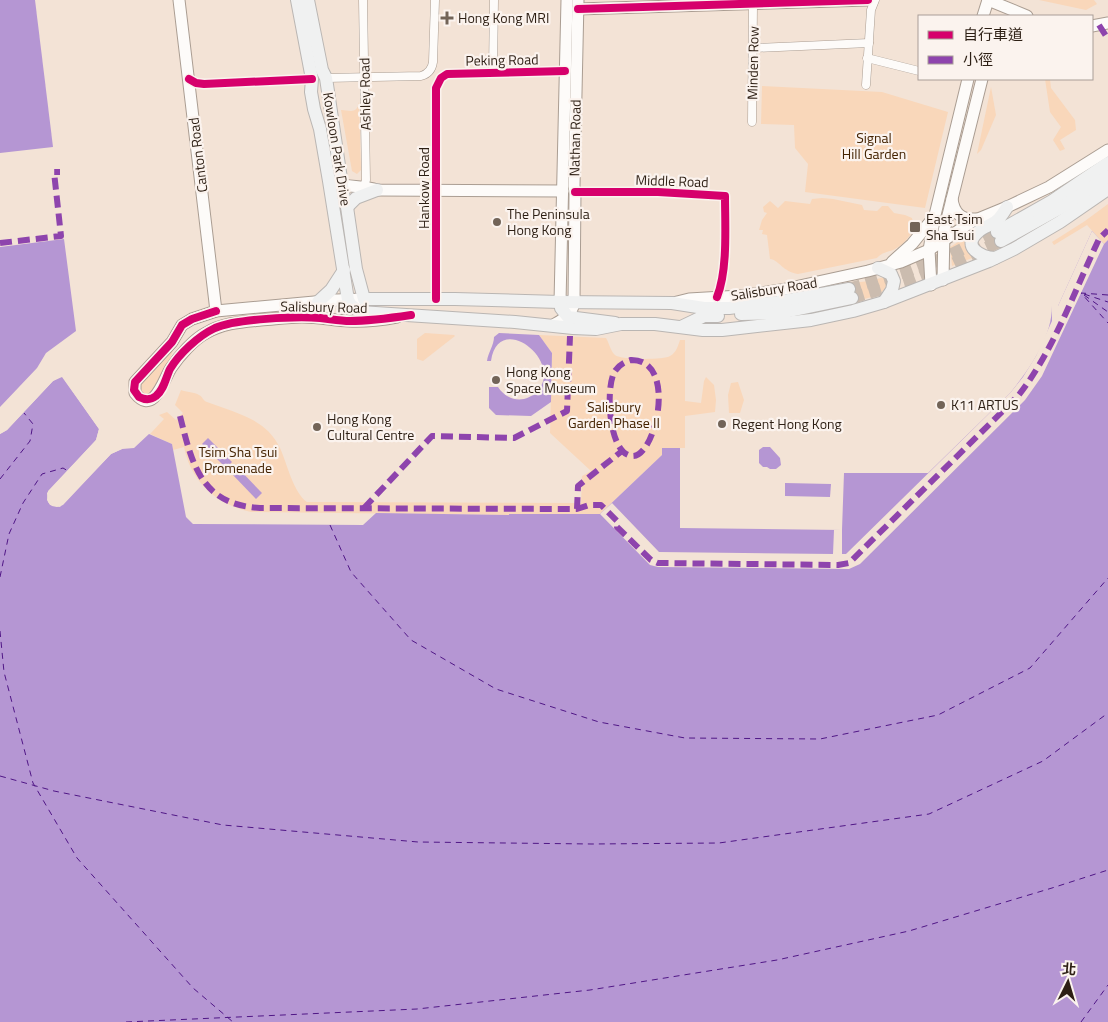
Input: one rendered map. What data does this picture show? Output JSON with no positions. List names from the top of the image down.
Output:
{
  "streets": {
    "main road": [
      "Nathan Road",
      "Kowloon Park Drive",
      "Canton Road",
      "Salisbury Road"
    ],
    "street": [
      "Peking Road",
      "Minden Row",
      "Ashley Road",
      "Middle Road",
      "Hankow Road"
    ]
  },
  "crossings": [
    ["Peking Road", "Nathan Road"],
    ["Peking Road", "Hankow Road"],
    ["Nathan Road", "Middle Road"],
    ["Nathan Road", "Salisbury Road"],
    ["Kowloon Park Drive", "Salisbury Road"],
    ["Canton Road", "Salisbury Road"],
    ["Middle Road", "Salisbury Road"],
    ["Hankow Road", "Salisbury Road"]
  ],
  "parks": ["Signal Hill Garden", "Salisbury Garden Phase II", "Tsim Sha Tsui Promenade"],
  "places": {
    "health": ["Hong Kong MRI"],
    "other": [
      "The Peninsula Hong Kong",
      "Hong Kong Space Museum",
      "K11 ARTUS",
      "Regent Hong Kong",
      "Hong Kong Cultural Centre"
    ],
    "transit": ["East Tsim Sha Tsui"]
  },
  "legend": ["自行車道", "小徑"],
  "north": "top"
}
